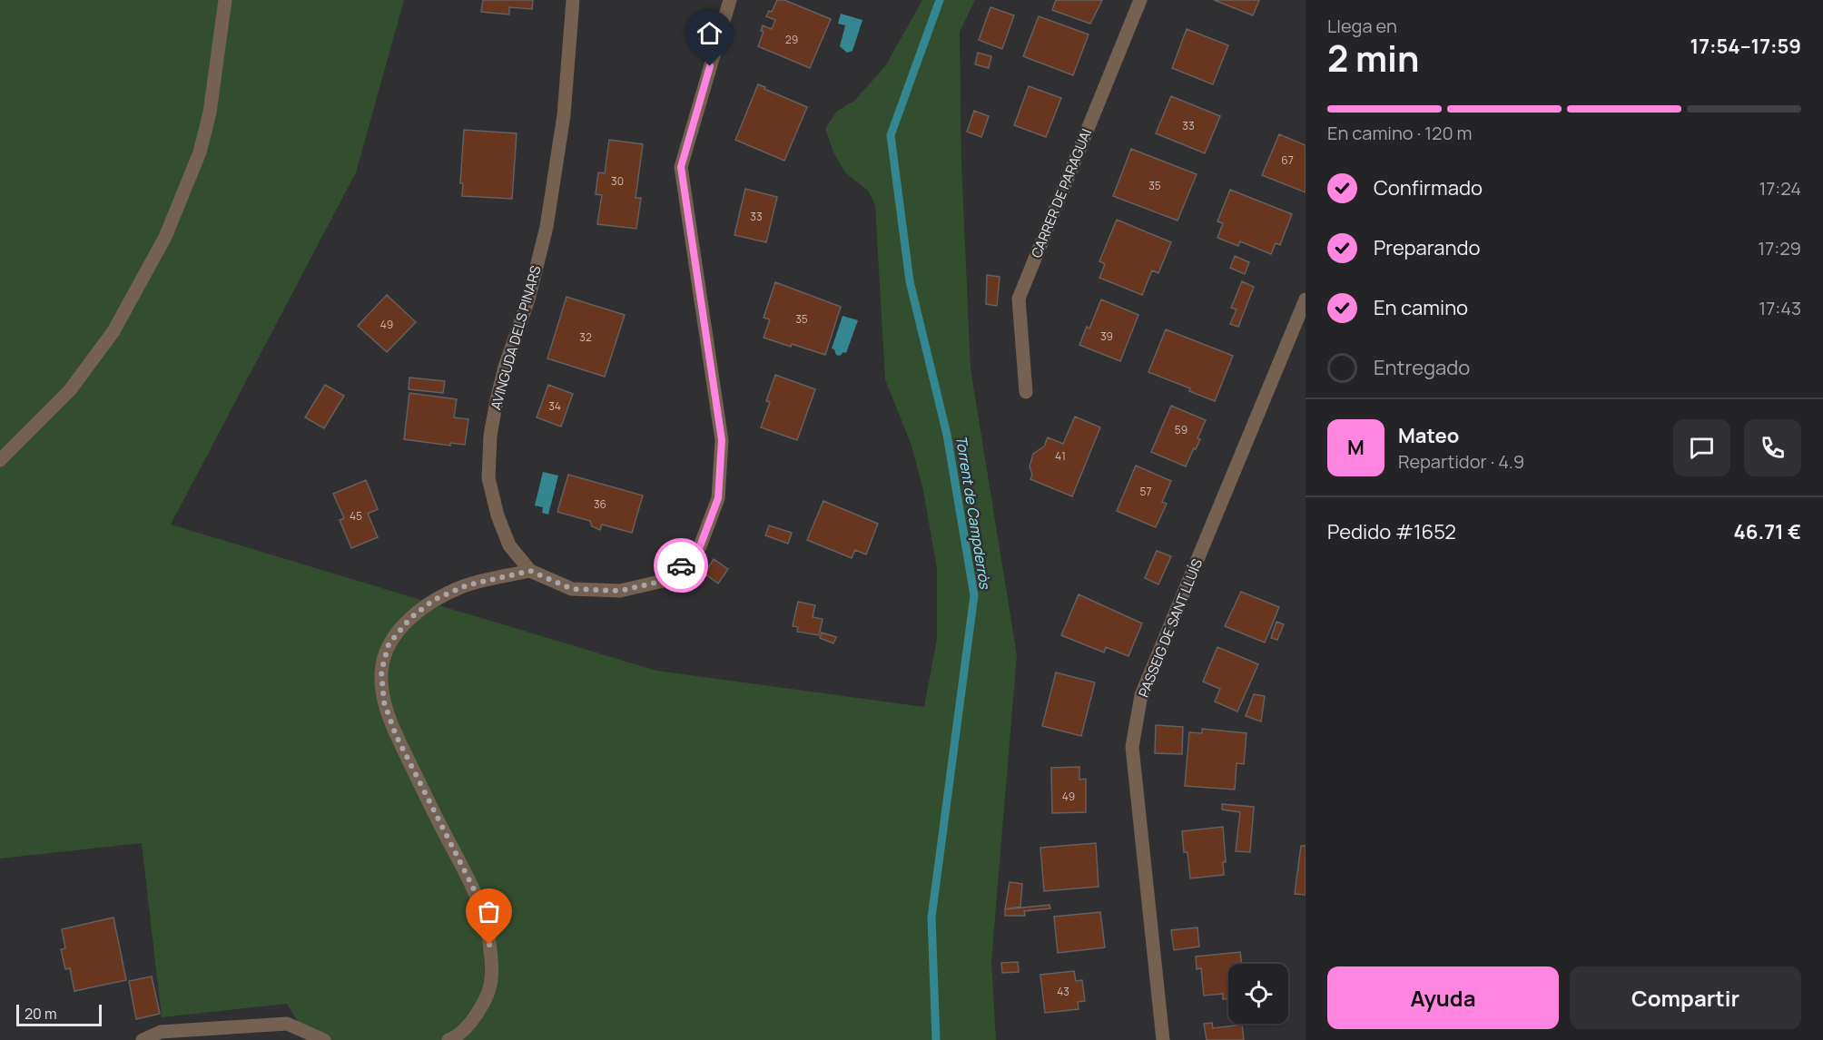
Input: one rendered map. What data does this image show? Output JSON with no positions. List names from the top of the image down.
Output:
{
  "streets": {
    "street": ["CARRER DE PARAGUAI", "AVINGUDA DELS PINARS", "PASSEIG DE SANT LLUÍS"]
  },
  "water": ["Torrent de Campderròs"],
  "house_numbers": [
    "29",
    "33",
    "67",
    "30",
    "35",
    "33",
    "35",
    "49",
    "39",
    "32",
    "34",
    "59",
    "41",
    "57",
    "36",
    "45",
    "49",
    "43"
  ],
  "scale_bar": "20 m",
  "page": {
    "heading": ["2 min", "Llega en", "17:54–17:59"],
    "panel": [
      "Mateo",
      "Repartidor · 4.9",
      "Pedido #1652",
      "46.71 €"
    ],
    "bar": "En camino · 120 m",
    "list": [
      ["Confirmado", "17:24"],
      ["Preparando", "17:29"],
      ["En camino", "17:43"],
      "Entregado"
    ],
    "round": "M",
    "buttons": ["Ayuda", "Compartir"],
    "scale": "20 m"
  }
}
